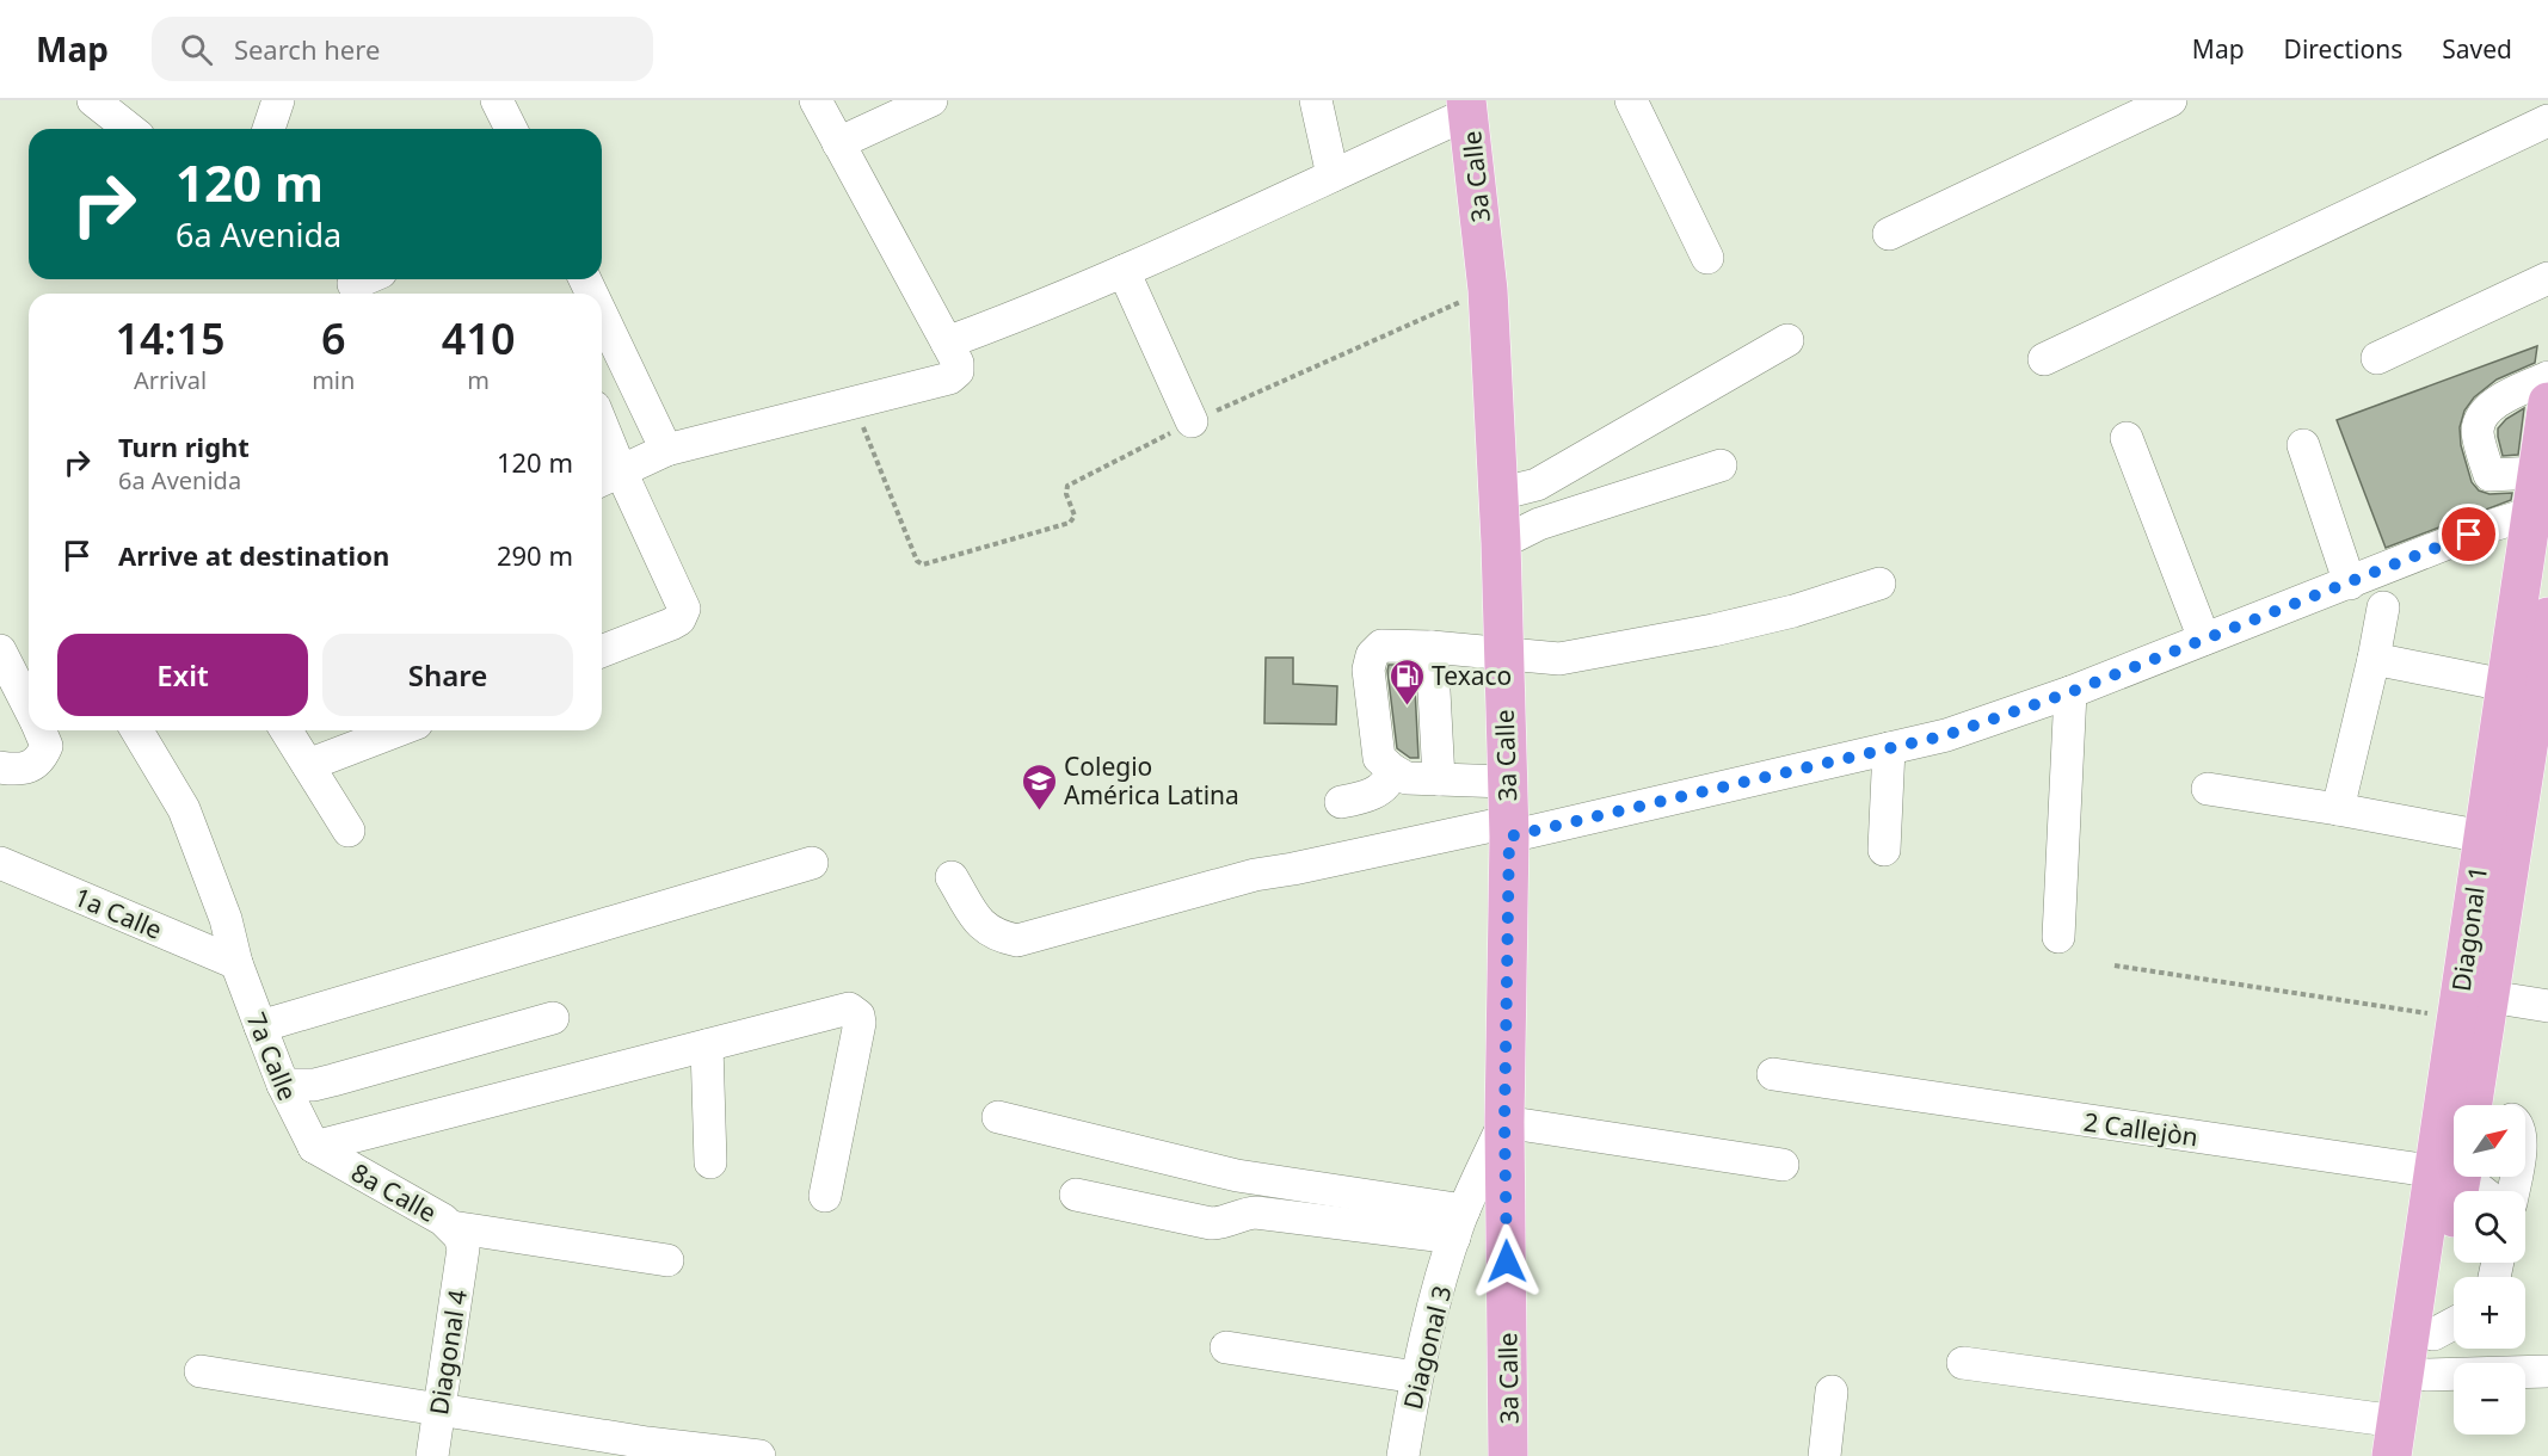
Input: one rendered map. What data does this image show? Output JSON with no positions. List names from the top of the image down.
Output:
{
  "streets": {
    "main road": ["3a Calle", "Diagonal 1"],
    "street": [
      "1a Calle",
      "7a Calle",
      "8a Calle",
      "Diagonal 3",
      "Diagonal 4"
    ]
  },
  "crossings": [
    ["3a Calle", "Diagonal 3"],
    ["1a Calle", "7a Calle"],
    ["7a Calle", "8a Calle"],
    ["8a Calle", "Diagonal 4"]
  ],
  "places": {
    "fuel station": ["Texaco"],
    "school or university": ["Colegio América Latina"]
  },
  "north": "top right",
  "page": {
    "header": "Map",
    "search": "Search here",
    "nav": ["Map", "Directions", "Saved"],
    "turn": ["120 m", "6a Avenida"],
    "eta": [
      "14:15",
      "Arrival",
      "6",
      "min",
      "410",
      "m"
    ],
    "list": [
      {
        "name": "Turn right",
        "note": "6a Avenida",
        "value": "120 m"
      },
      {
        "name": "Arrive at destination",
        "value": "290 m"
      }
    ],
    "buttons": ["Exit", "Share"],
    "map_buttons": ["+", "−"]
  }
}
